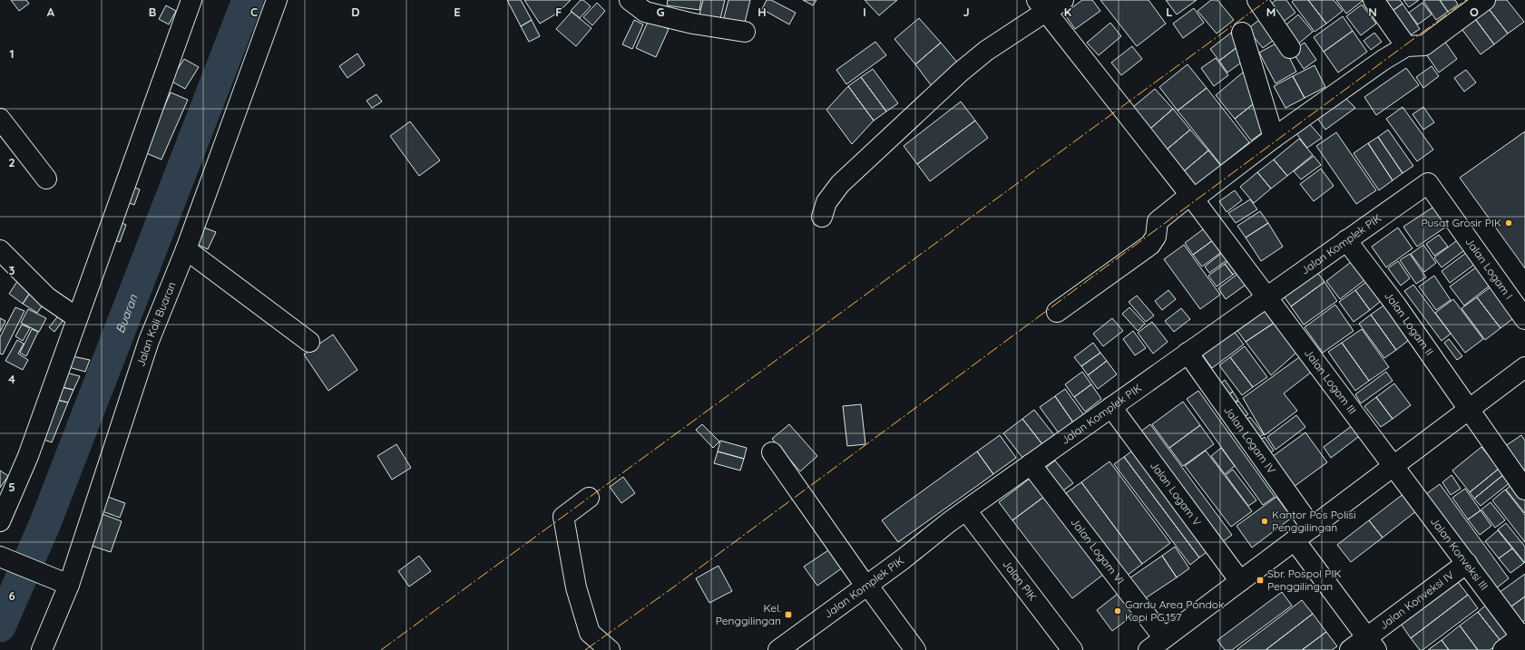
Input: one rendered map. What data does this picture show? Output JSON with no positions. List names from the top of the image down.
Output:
{
  "streets": {
    "street": [
      "Jalan Komplek PIK",
      "Jalan Logam I",
      "Jalan Logam II",
      "Jalan Kali Buaran",
      "Jalan Logam III",
      "Jalan Logam IV",
      "Jalan Logam V",
      "Jalan Logam VI",
      "Jalan Konveksi III",
      "Jalan PIK",
      "Jalan Konveksi IV"
    ]
  },
  "crossings": [
    ["Jalan Komplek PIK", "Jalan Logam I"],
    ["Jalan Komplek PIK", "Jalan Logam II"],
    ["Jalan Komplek PIK", "Jalan Logam III"],
    ["Jalan Komplek PIK", "Jalan Logam IV"],
    ["Jalan Komplek PIK", "Jalan Logam V"],
    ["Jalan Komplek PIK", "Jalan Logam VI"],
    ["Jalan Komplek PIK", "Jalan PIK"],
    ["Jalan Logam III", "Jalan Konveksi III"],
    ["Jalan Konveksi III", "Jalan Konveksi IV"]
  ],
  "water": ["Buaran"],
  "places": {
    "other": ["Pusat Grosir PIK", "Kantor Pos Polisi Penggilingan", "Gardu Area Pondok Kopi PG.157"],
    "transit": ["Sbr. Pospol PIK Penggilingan", "Kel. Penggilingan"]
  },
  "grid": {
    "columns": [
      "A",
      "B",
      "C",
      "D",
      "E",
      "F",
      "G",
      "H",
      "I",
      "J",
      "K",
      "L",
      "M",
      "N",
      "O"
    ],
    "rows": [
      "1",
      "2",
      "3",
      "4",
      "5",
      "6"
    ]
  }
}
